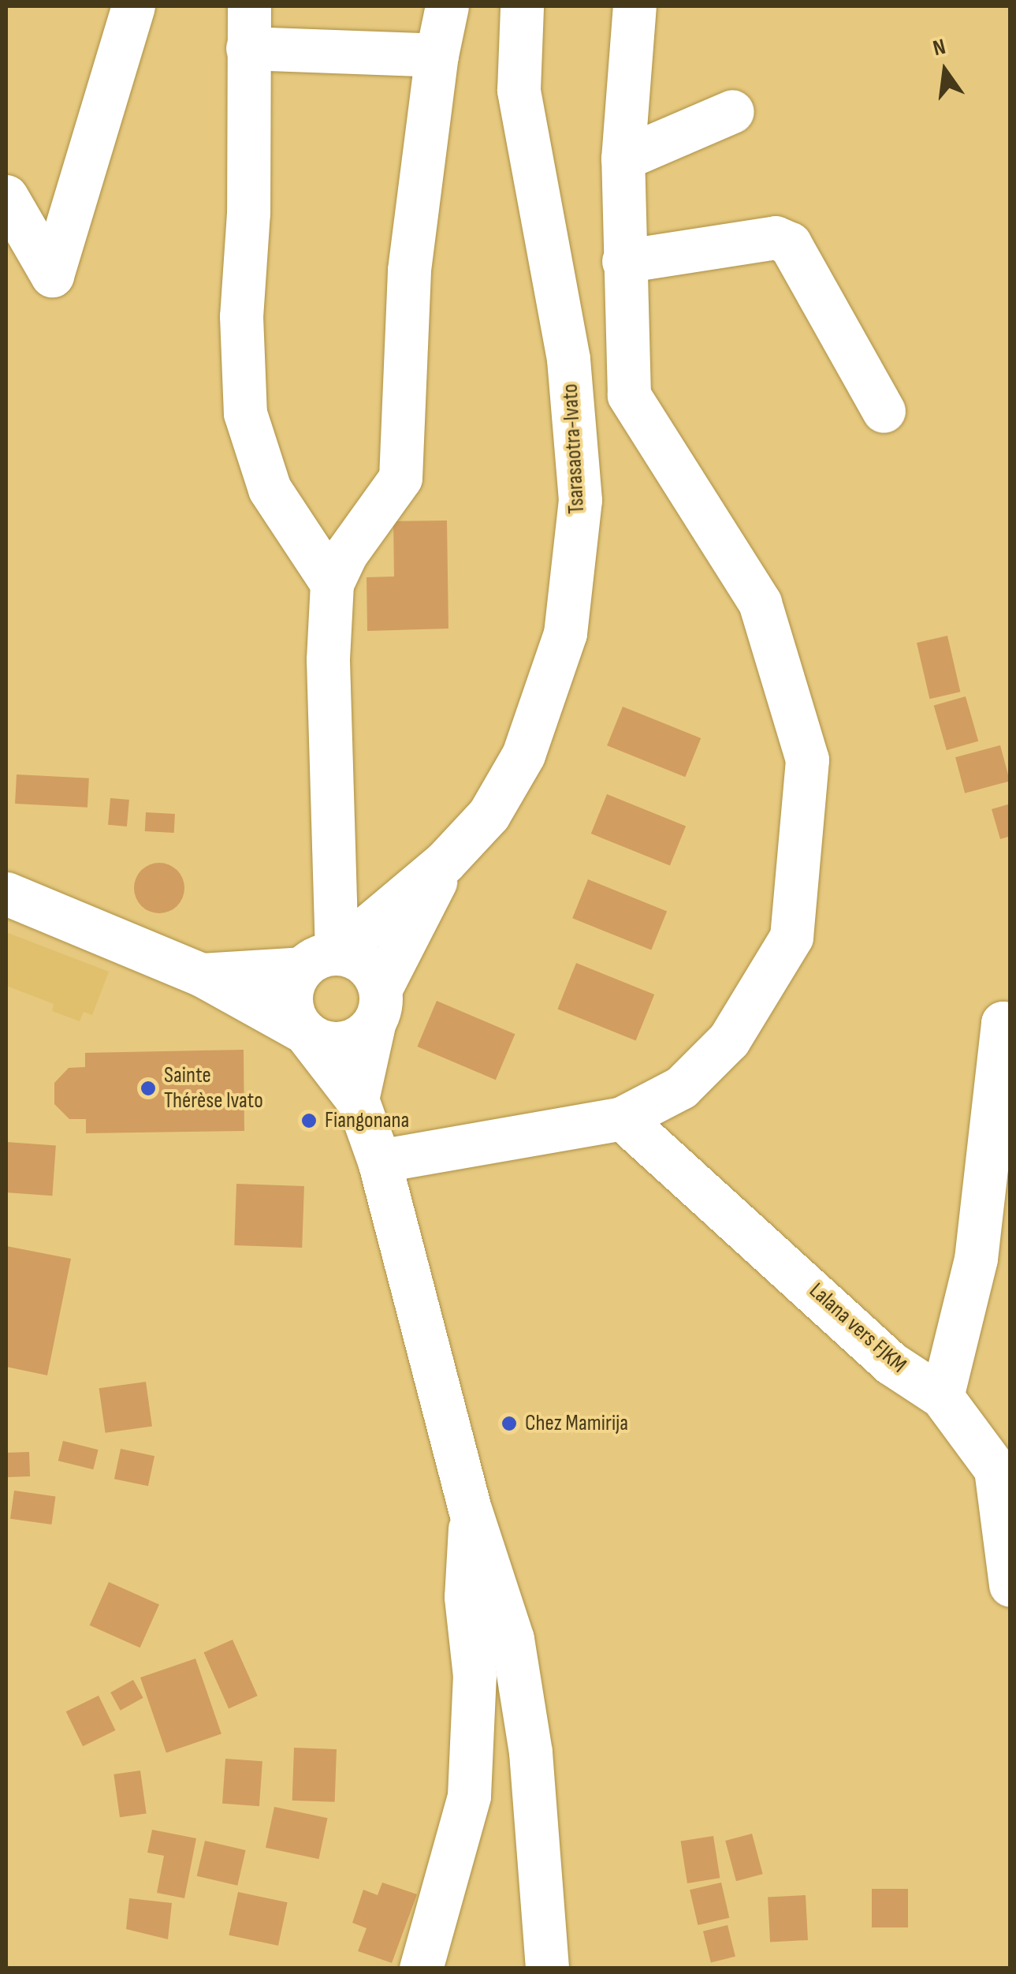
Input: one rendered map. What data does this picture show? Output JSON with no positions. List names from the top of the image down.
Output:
{
  "streets": {
    "street": ["Tsarasaotra-Ivato", "Lalana vers FJKM"]
  },
  "places": ["Sainte Thérèse Ivato", "Fiangonana", "Chez Mamirija"],
  "north": "top"
}
